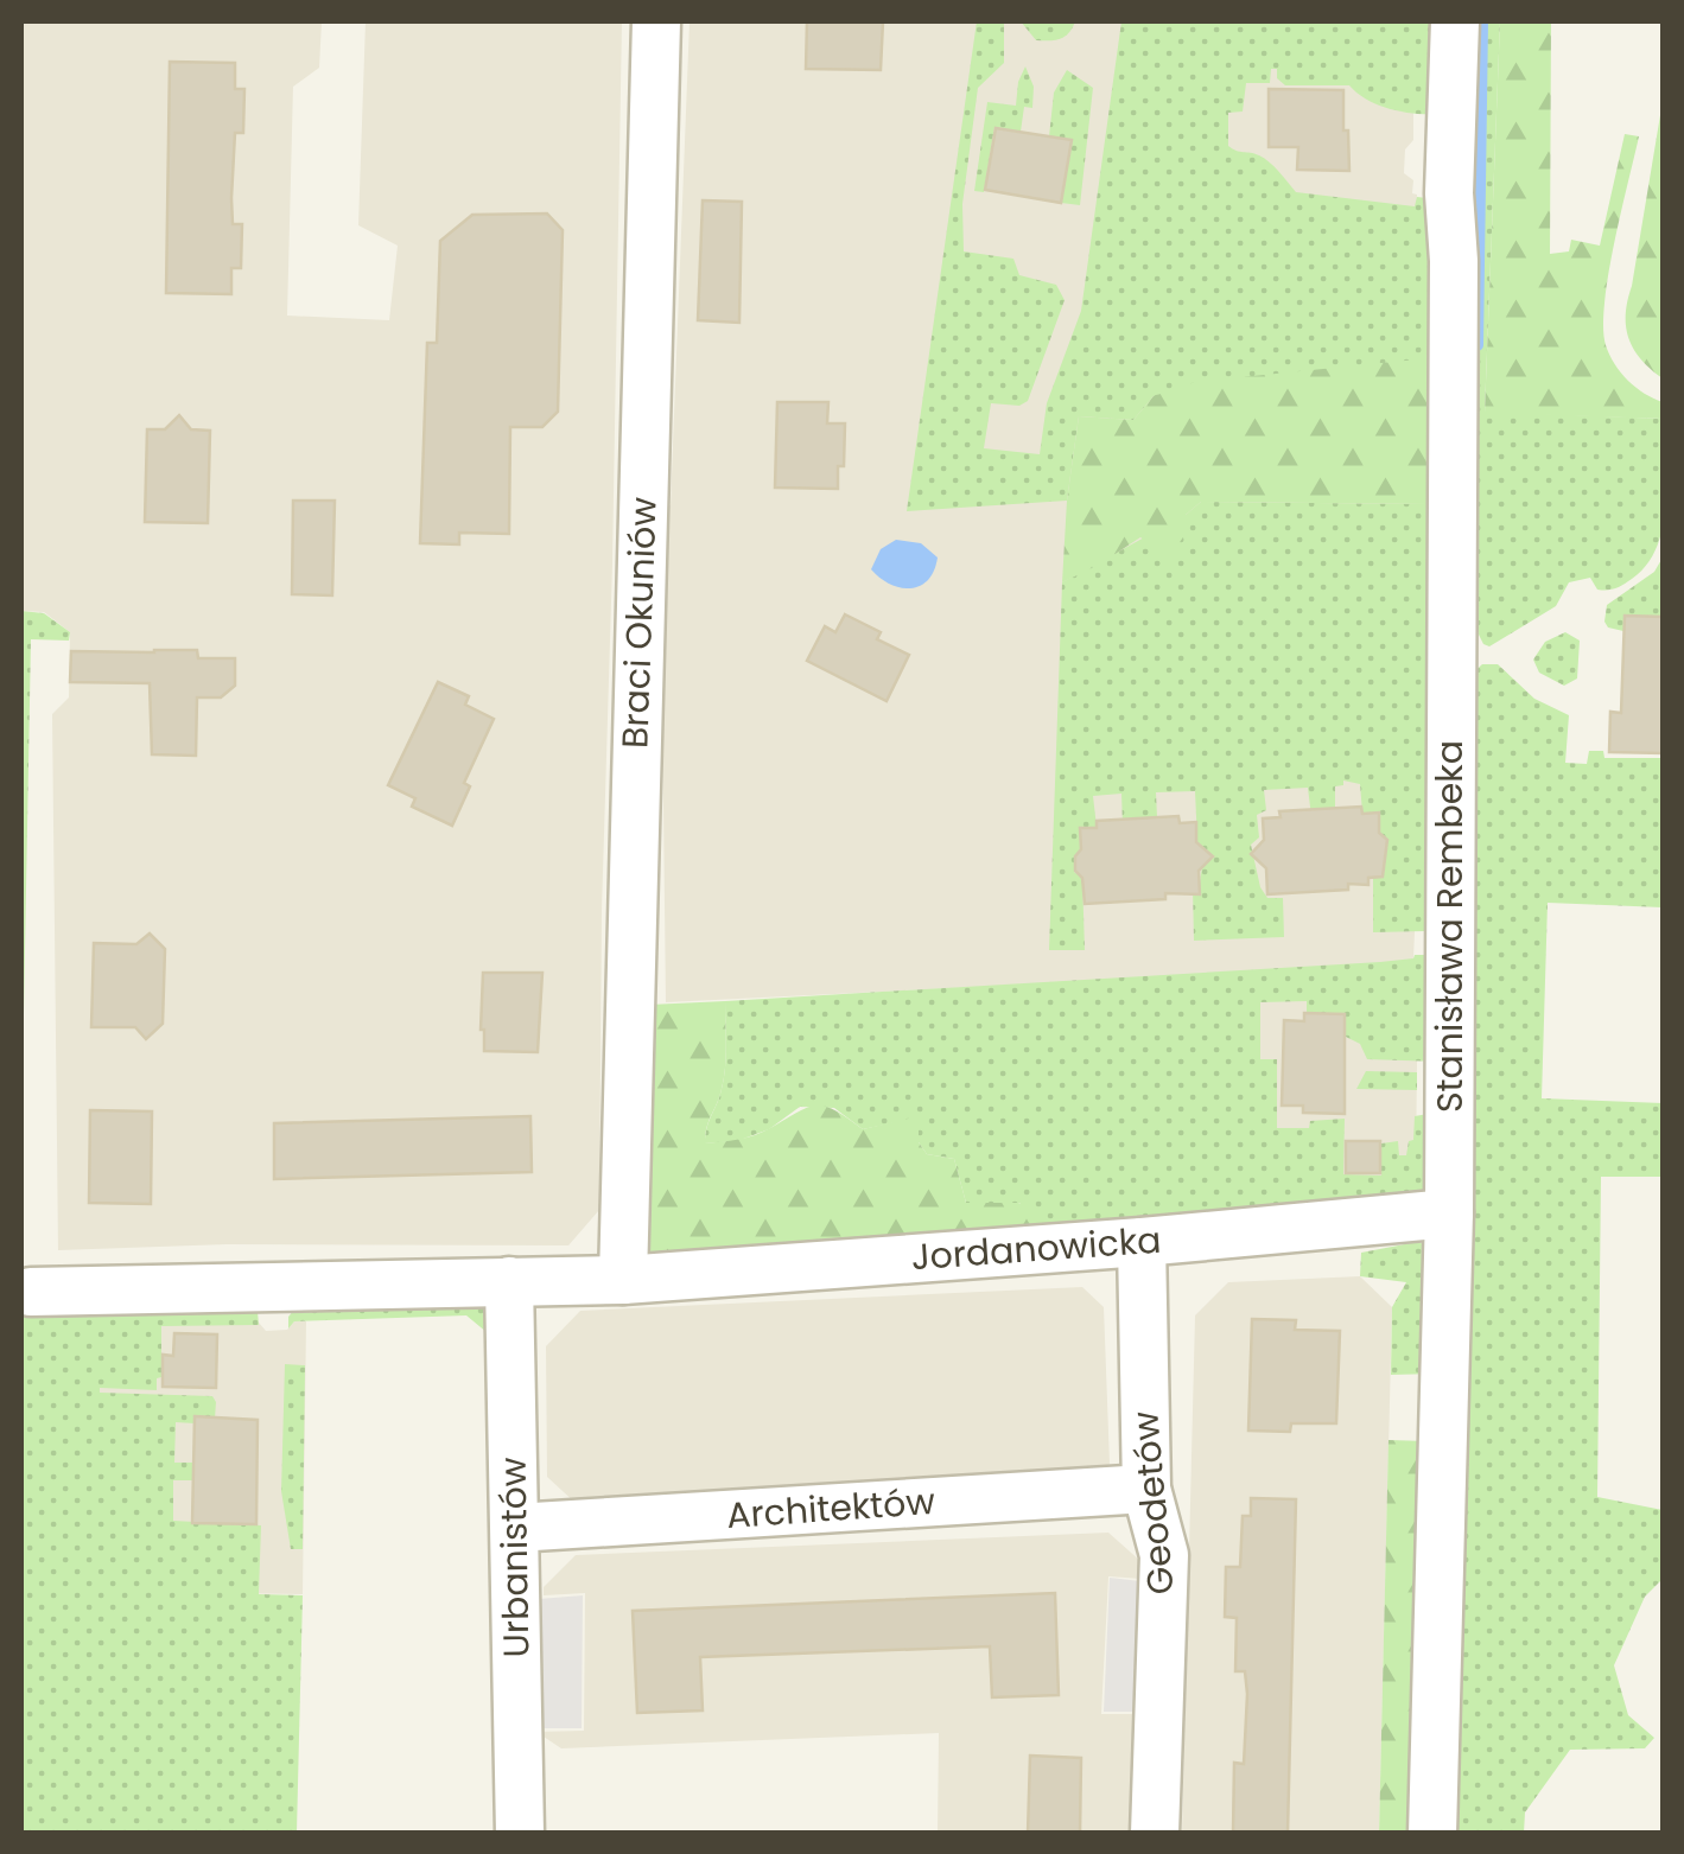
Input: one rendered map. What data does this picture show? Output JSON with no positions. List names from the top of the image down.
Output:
{
  "streets": {
    "street": [
      "Braci Okuniów",
      "Stanisława Rembeka",
      "Jordanowicka",
      "Geodetów",
      "Architektów",
      "Urbanistów"
    ]
  },
  "crossings": [
    ["Braci Okuniów", "Jordanowicka"],
    ["Stanisława Rembeka", "Jordanowicka"],
    ["Jordanowicka", "Geodetów"],
    ["Jordanowicka", "Urbanistów"],
    ["Geodetów", "Architektów"],
    ["Architektów", "Urbanistów"]
  ]
}
